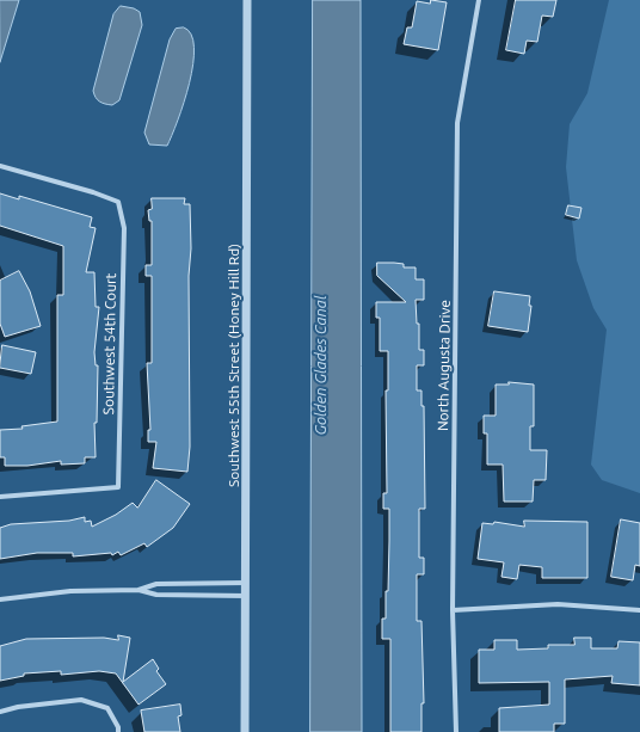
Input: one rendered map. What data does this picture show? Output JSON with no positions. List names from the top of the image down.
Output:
{
  "streets": {
    "street": ["Southwest 54th Court", "Southwest 55th Street (Honey Hill Rd)", "North Augusta Drive"]
  },
  "water": ["Golden Glades Canal"]
}
